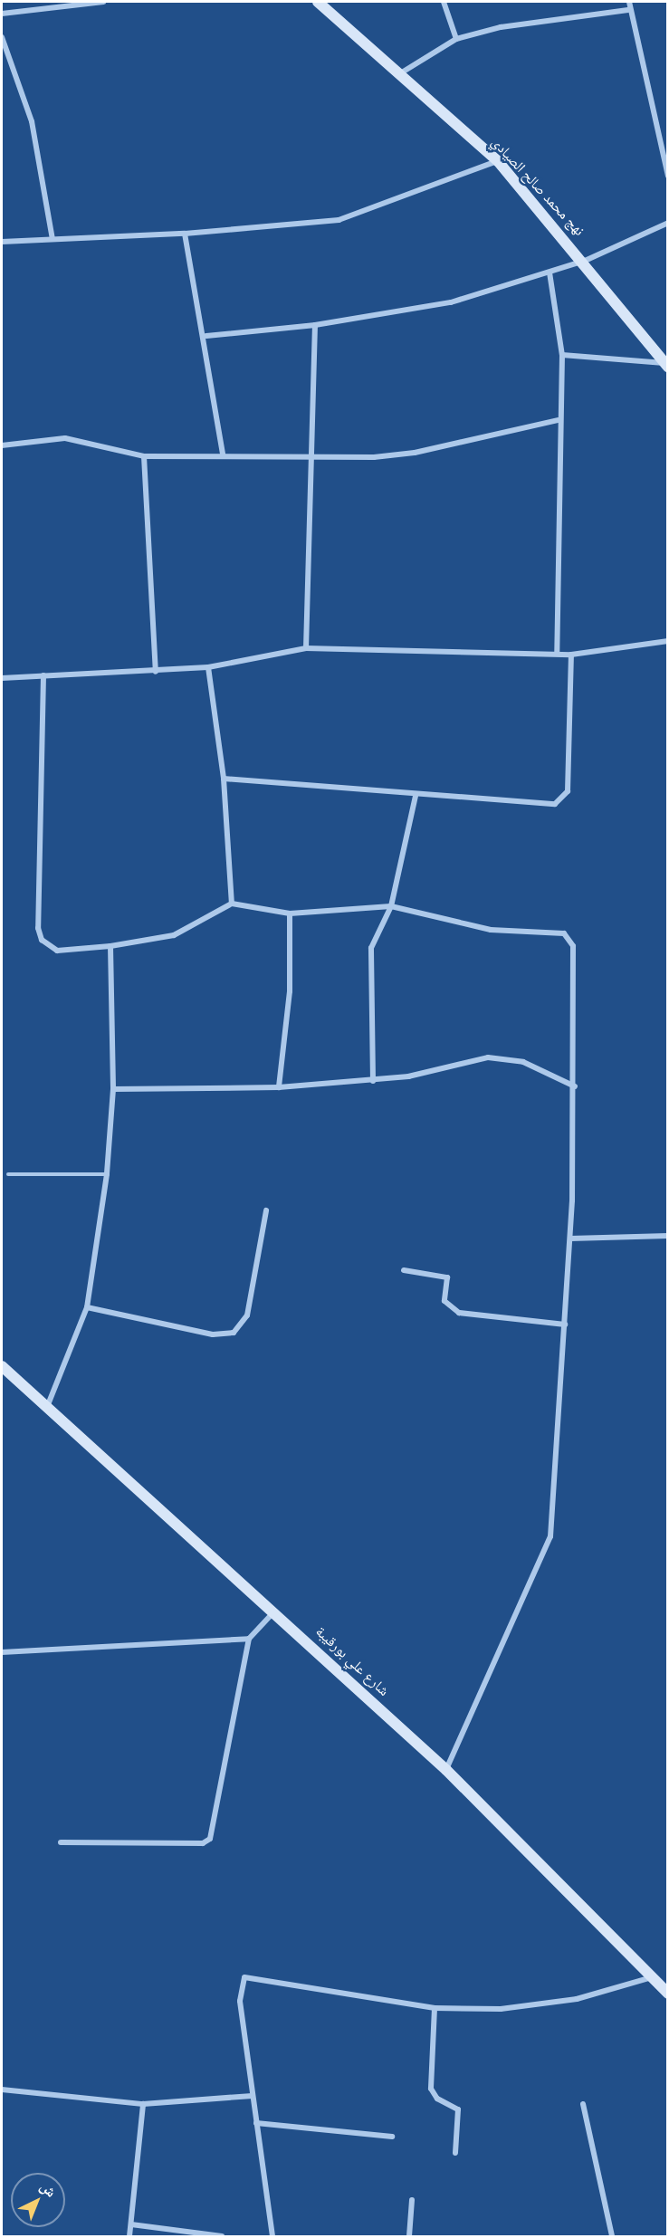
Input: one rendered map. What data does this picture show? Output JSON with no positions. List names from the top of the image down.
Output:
{
  "streets": {
    "main road": ["نهج محمد صالح الصيادي", "شارع علي بورقيبة"]
  },
  "north": "top right"
}
